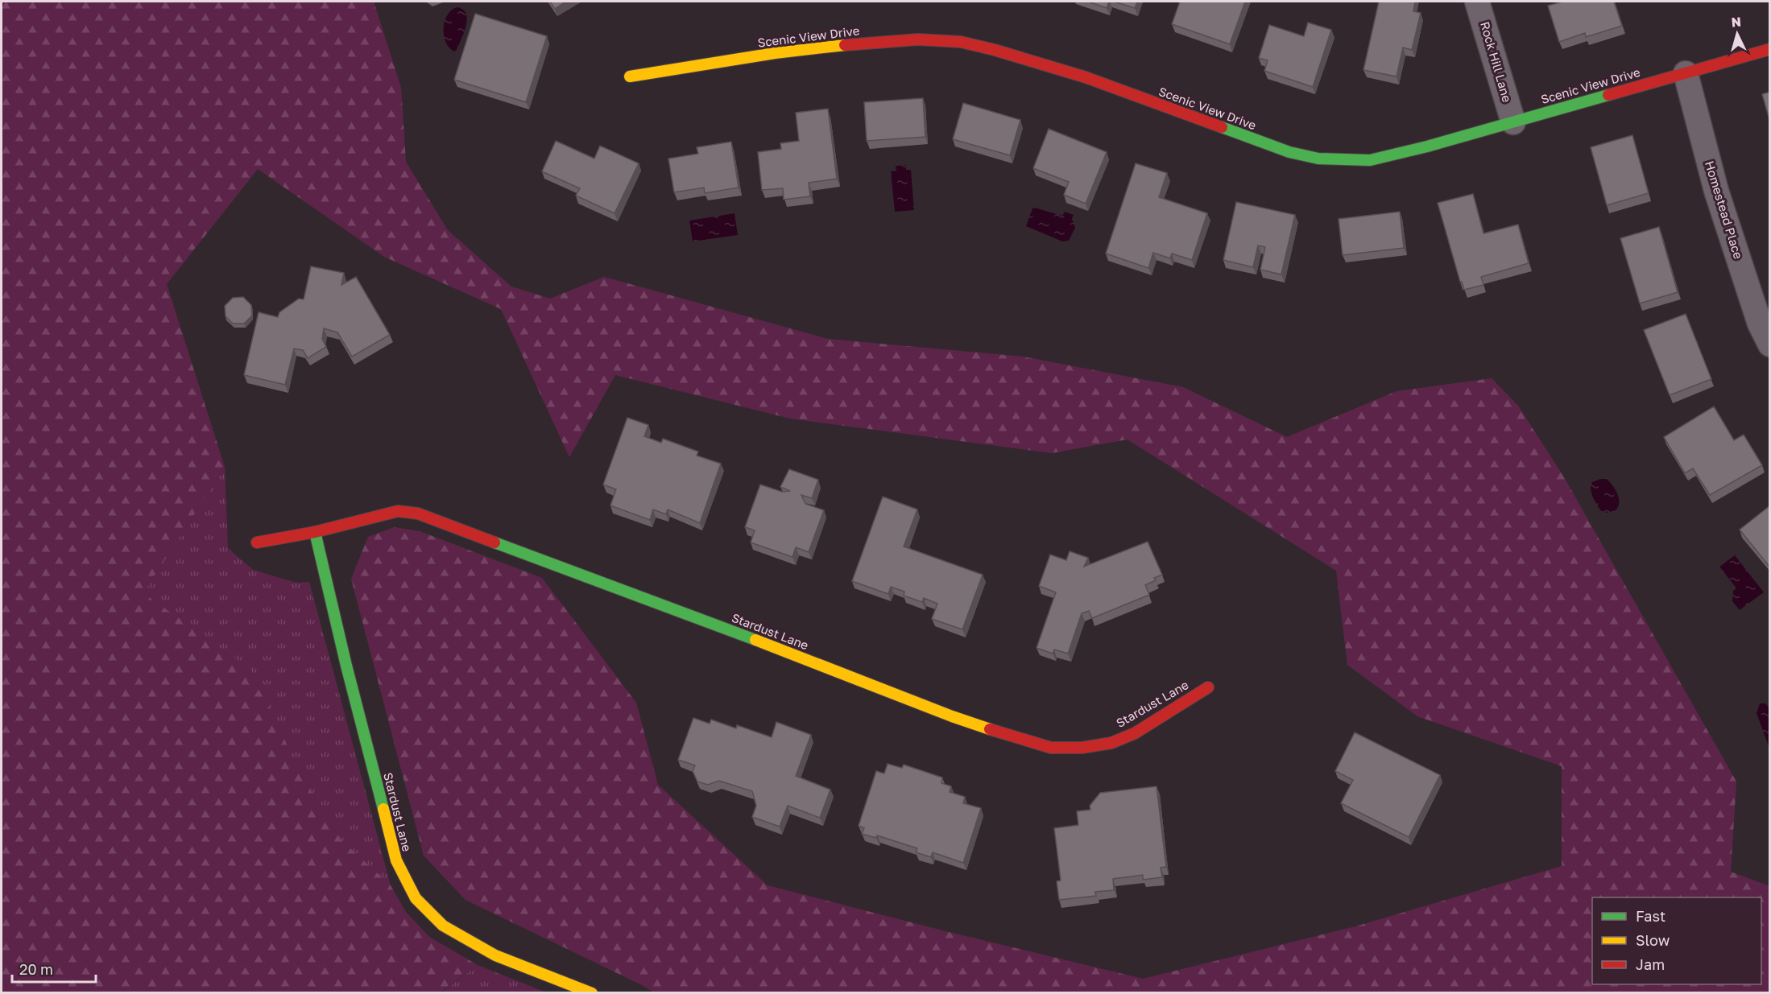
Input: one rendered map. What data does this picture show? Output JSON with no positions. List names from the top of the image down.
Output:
{
  "streets": {
    "street": [
      "Scenic View Drive",
      "Rock Hill Lane",
      "Homestead Place",
      "Stardust Lane"
    ]
  },
  "crossings": [
    ["Scenic View Drive", "Rock Hill Lane"],
    ["Scenic View Drive", "Homestead Place"]
  ],
  "legend": ["Fast", "Slow", "Jam"],
  "scale_bar": "20 m",
  "north": "top"
}
